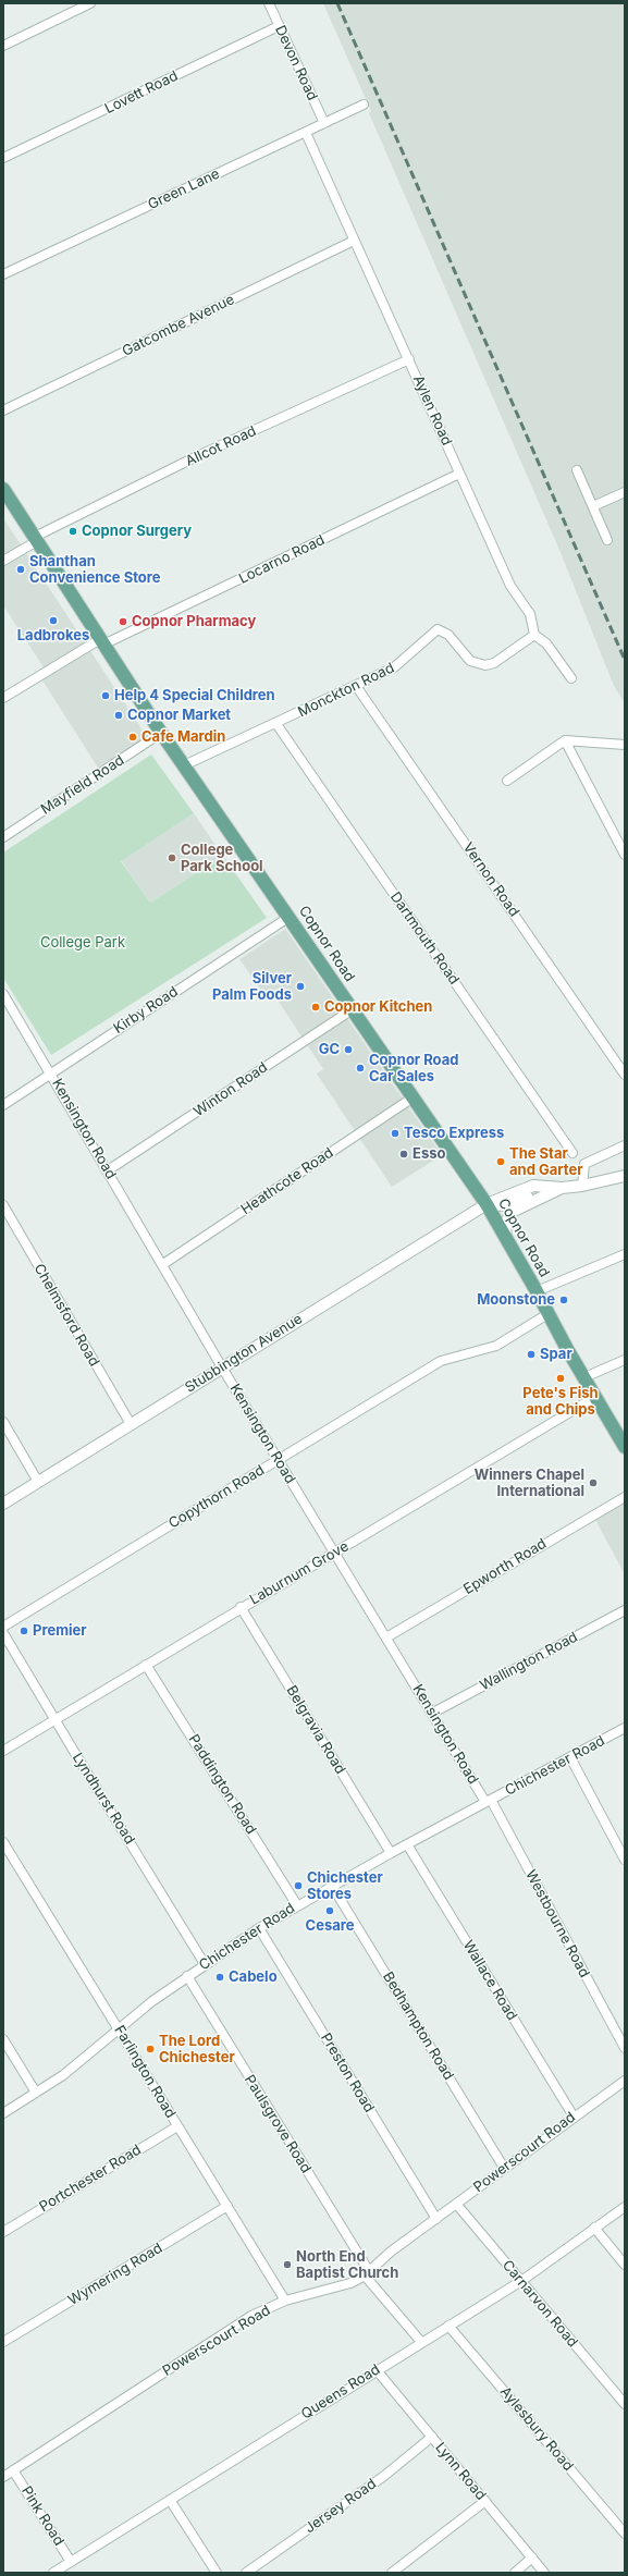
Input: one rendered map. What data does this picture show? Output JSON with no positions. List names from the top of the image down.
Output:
{
  "streets": {
    "main road": ["Copnor Road"],
    "street": [
      "Devon Road",
      "Lovett Road",
      "Green Lane",
      "Gatcombe Avenue",
      "Aylen Road",
      "Allcot Road",
      "Locarno Road",
      "Monckton Road",
      "Mayfield Road",
      "Vernon Road",
      "Dartmouth Road",
      "Kirby Road",
      "Winton Road",
      "Kensington Road",
      "Heathcote Road",
      "Chelmsford Road",
      "Stubbington Avenue",
      "Copythorn Road",
      "Epworth Road",
      "Laburnum Grove",
      "Wallington Road",
      "Belgravia Road",
      "Chichester Road",
      "Paddington Road",
      "Lyndhurst Road",
      "Westbourne Road",
      "Wallace Road",
      "Bedhampton Road",
      "Farlington Road",
      "Preston Road",
      "Paulsgrove Road",
      "Powerscourt Road",
      "Portchester Road",
      "Wymering Road",
      "Carnarvon Road",
      "Queens Road",
      "Aylesbury Road",
      "Lynn Road",
      "Jersey Road",
      "Pink Road"
    ]
  },
  "crossings": [
    ["Devon Road", "Lovett Road"],
    ["Devon Road", "Green Lane"],
    ["Green Lane", "Aylen Road"],
    ["Gatcombe Avenue", "Aylen Road"],
    ["Aylen Road", "Allcot Road"],
    ["Aylen Road", "Locarno Road"],
    ["Aylen Road", "Monckton Road"],
    ["Allcot Road", "Copnor Road"],
    ["Locarno Road", "Copnor Road"],
    ["Monckton Road", "Vernon Road"],
    ["Monckton Road", "Dartmouth Road"],
    ["Monckton Road", "Copnor Road"],
    ["Mayfield Road", "Copnor Road"],
    ["Copnor Road", "Kirby Road"],
    ["Copnor Road", "Winton Road"],
    ["Copnor Road", "Heathcote Road"],
    ["Copnor Road", "Stubbington Avenue"],
    ["Copnor Road", "Copythorn Road"],
    ["Copnor Road", "Laburnum Grove"],
    ["Kirby Road", "Kensington Road"],
    ["Winton Road", "Kensington Road"],
    ["Kensington Road", "Heathcote Road"],
    ["Kensington Road", "Stubbington Avenue"],
    ["Kensington Road", "Copythorn Road"],
    ["Kensington Road", "Epworth Road"],
    ["Kensington Road", "Laburnum Grove"],
    ["Kensington Road", "Wallington Road"],
    ["Kensington Road", "Chichester Road"],
    ["Kensington Road", "Westbourne Road"],
    ["Chelmsford Road", "Stubbington Avenue"],
    ["Laburnum Grove", "Belgravia Road"],
    ["Laburnum Grove", "Paddington Road"],
    ["Laburnum Grove", "Lyndhurst Road"],
    ["Belgravia Road", "Chichester Road"],
    ["Chichester Road", "Paddington Road"],
    ["Chichester Road", "Lyndhurst Road"],
    ["Chichester Road", "Westbourne Road"],
    ["Chichester Road", "Wallace Road"],
    ["Chichester Road", "Bedhampton Road"],
    ["Chichester Road", "Farlington Road"],
    ["Chichester Road", "Preston Road"],
    ["Chichester Road", "Paulsgrove Road"],
    ["Wallace Road", "Powerscourt Road"],
    ["Bedhampton Road", "Powerscourt Road"],
    ["Farlington Road", "Powerscourt Road"],
    ["Farlington Road", "Portchester Road"],
    ["Farlington Road", "Wymering Road"],
    ["Preston Road", "Powerscourt Road"],
    ["Paulsgrove Road", "Powerscourt Road"],
    ["Paulsgrove Road", "Queens Road"],
    ["Powerscourt Road", "Carnarvon Road"],
    ["Powerscourt Road", "Pink Road"],
    ["Carnarvon Road", "Queens Road"],
    ["Queens Road", "Aylesbury Road"],
    ["Queens Road", "Lynn Road"],
    ["Queens Road", "Pink Road"],
    ["Lynn Road", "Jersey Road"]
  ],
  "parks": ["College Park"],
  "places": [
    "Copnor Surgery",
    "Shanthan Convenience Store",
    "Ladbrokes",
    "Copnor Pharmacy",
    "Help 4 Special Children",
    "Copnor Market",
    "Cafe Mardin",
    "College Park School",
    "Silver Palm Foods",
    "Copnor Kitchen",
    "GC",
    "Copnor Road Car Sales",
    "Tesco Express",
    "Esso",
    "The Star and Garter",
    "Moonstone",
    "Spar",
    "Pete's Fish and Chips",
    "Winners Chapel International",
    "Premier",
    "Chichester Stores",
    "Cesare",
    "Cabelo",
    "The Lord Chichester",
    "North End Baptist Church"
  ]
}
